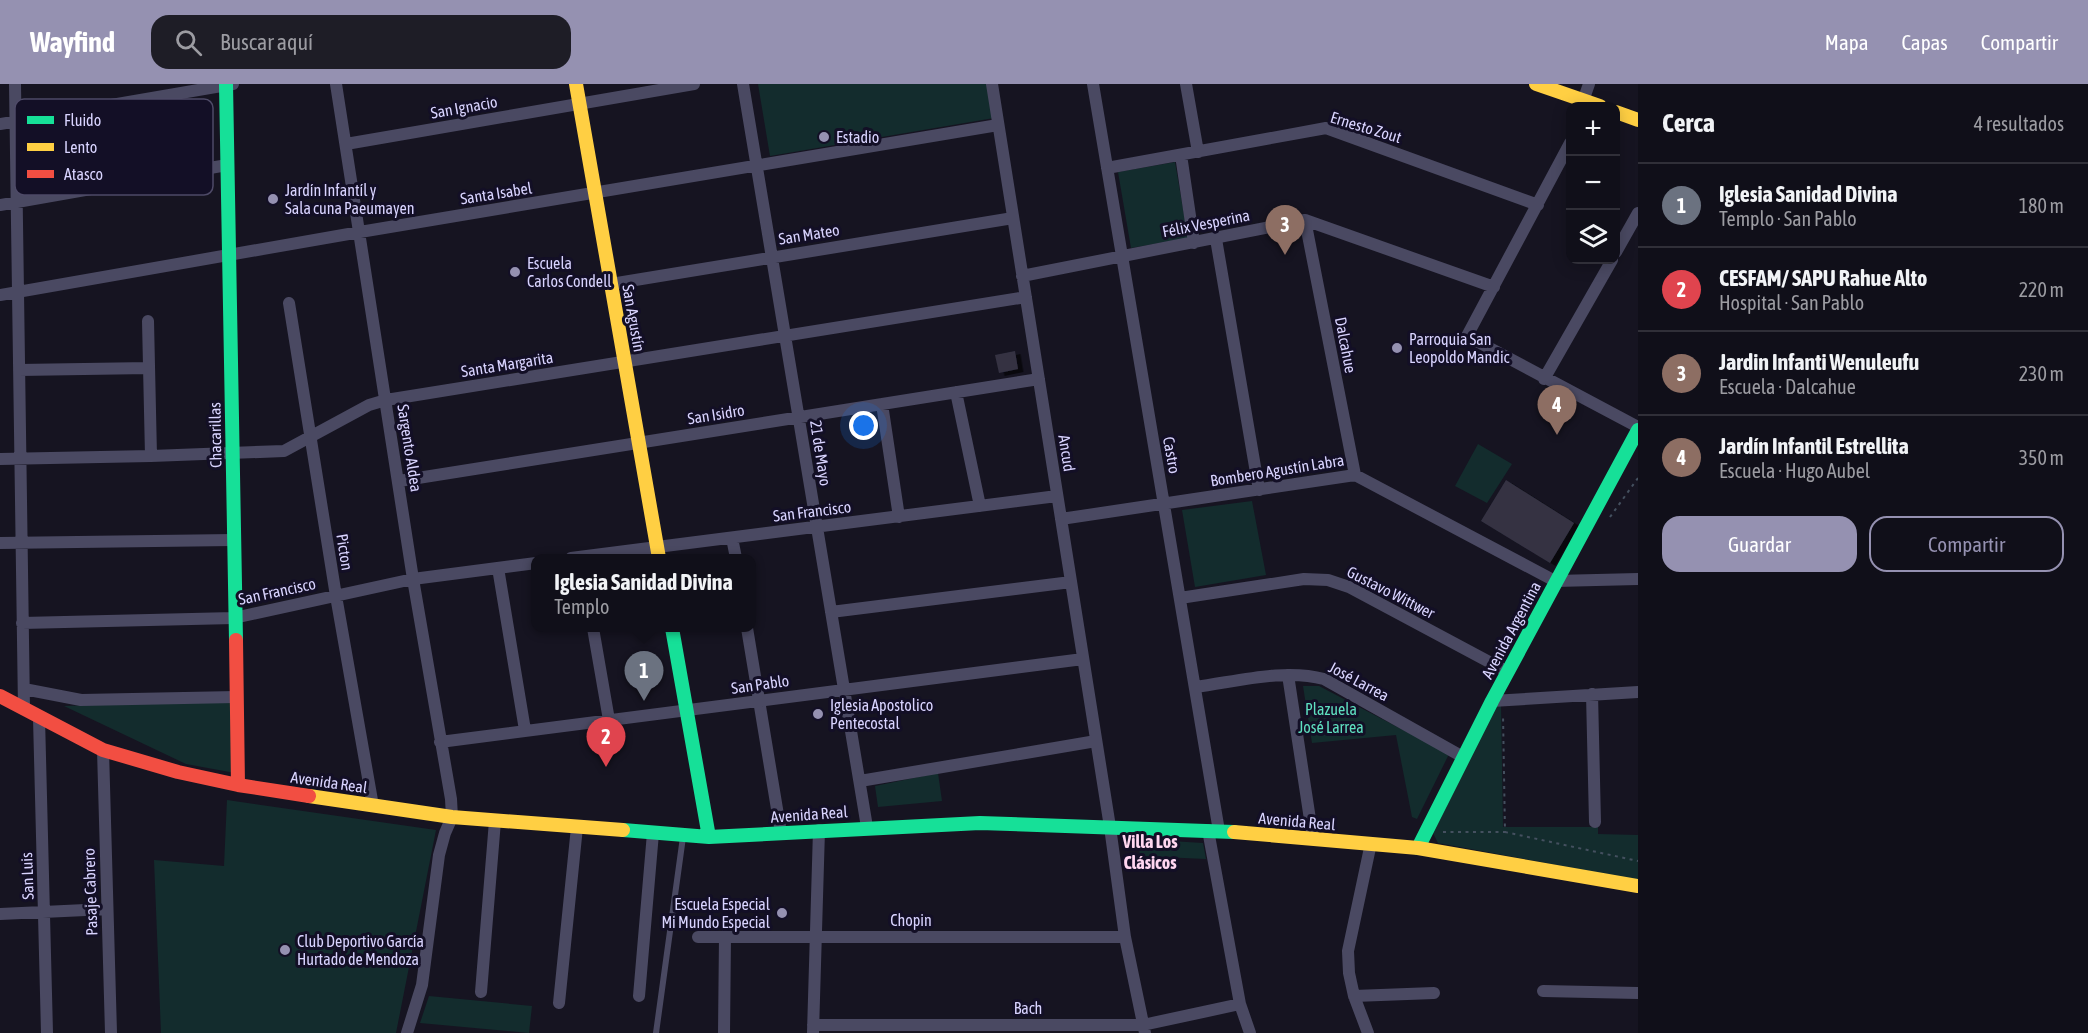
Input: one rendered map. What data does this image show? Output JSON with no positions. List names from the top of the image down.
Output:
{
  "streets": {
    "street": [
      "San Ignacio",
      "Ernesto Zout",
      "Santa Isabel",
      "Félix Vesperina",
      "San Mateo",
      "San Agustín",
      "Dalcahue",
      "Santa Margarita",
      "San Isidro",
      "Chacarillas",
      "Sargento Aldea",
      "21 de Mayo",
      "Ancud",
      "Castro",
      "Bombero Agustín Labra",
      "San Francisco",
      "Picton",
      "Gustavo Wittwer",
      "Avenida Argentina",
      "José Larrea",
      "San Pablo",
      "Avenida Real",
      "San Luis",
      "Pasaje Cabrero",
      "Chopin",
      "Bach"
    ]
  },
  "crossings": [
    ["San Ignacio", "San Agustín"],
    ["San Ignacio", "Sargento Aldea"],
    ["Ernesto Zout", "Castro"],
    ["Santa Isabel", "San Agustín"],
    ["Santa Isabel", "Chacarillas"],
    ["Santa Isabel", "Sargento Aldea"],
    ["Santa Isabel", "21 de Mayo"],
    ["Santa Isabel", "Ancud"],
    ["Félix Vesperina", "Dalcahue"],
    ["Félix Vesperina", "Ancud"],
    ["Félix Vesperina", "Castro"],
    ["San Mateo", "San Agustín"],
    ["San Mateo", "21 de Mayo"],
    ["San Mateo", "Ancud"],
    ["San Agustín", "Santa Margarita"],
    ["San Agustín", "San Isidro"],
    ["San Agustín", "San Francisco"],
    ["Dalcahue", "Bombero Agustín Labra"],
    ["Santa Margarita", "Chacarillas"],
    ["Santa Margarita", "Sargento Aldea"],
    ["Santa Margarita", "21 de Mayo"],
    ["Santa Margarita", "Ancud"],
    ["Santa Margarita", "Picton"],
    ["San Isidro", "Sargento Aldea"],
    ["San Isidro", "21 de Mayo"],
    ["San Isidro", "Ancud"],
    ["Chacarillas", "San Francisco"],
    ["Chacarillas", "Avenida Real"],
    ["Sargento Aldea", "San Francisco"],
    ["Sargento Aldea", "San Pablo"],
    ["Sargento Aldea", "Avenida Real"],
    ["21 de Mayo", "San Francisco"],
    ["21 de Mayo", "San Pablo"],
    ["21 de Mayo", "Avenida Real"],
    ["Ancud", "Bombero Agustín Labra"],
    ["Ancud", "San Francisco"],
    ["Ancud", "San Pablo"],
    ["Ancud", "Avenida Real"],
    ["Ancud", "Chopin"],
    ["Ancud", "Bach"],
    ["Castro", "Bombero Agustín Labra"],
    ["Castro", "Gustavo Wittwer"],
    ["Castro", "José Larrea"],
    ["Castro", "Avenida Real"],
    ["Castro", "Bach"],
    ["San Francisco", "Picton"],
    ["Picton", "Avenida Real"],
    ["Gustavo Wittwer", "Avenida Argentina"],
    ["Avenida Argentina", "José Larrea"],
    ["Avenida Argentina", "Avenida Real"],
    ["Avenida Real", "San Luis"],
    ["Avenida Real", "Pasaje Cabrero"]
  ],
  "districts": ["Villa Los Clásicos"],
  "parks": ["Plazuela José Larrea"],
  "places": [
    "Estadio",
    "Jardín Infantíl y Sala cuna Paeumayen",
    "Escuela Carlos Condell",
    "Parroquia San Leopoldo Mandic",
    "Iglesia Apostolico Pentecostal",
    "Escuela Especial Mi Mundo Especial",
    "Club Deportivo García Hurtado de Mendoza"
  ],
  "legend": ["Fluido", "Lento", "Atasco"],
  "page": {
    "header": "Wayfind",
    "search": "Buscar aquí",
    "nav": ["Mapa", "Capas", "Compartir"],
    "heading": ["Cerca", "4 resultados"],
    "map_buttons": ["+", "−"],
    "list": [
      {
        "mark": "1",
        "name": "Iglesia Sanidad Divina",
        "note": "Templo · San Pablo",
        "value": "180 m"
      },
      {
        "mark": "2",
        "name": "CESFAM/ SAPU Rahue Alto",
        "note": "Hospital · San Pablo",
        "value": "220 m"
      },
      {
        "mark": "3",
        "name": "Jardin Infanti Wenuleufu",
        "note": "Escuela · Dalcahue",
        "value": "230 m"
      },
      {
        "mark": "4",
        "name": "Jardín Infantil Estrellita",
        "note": "Escuela · Hugo Aubel",
        "value": "350 m"
      }
    ],
    "pins": [
      "3",
      "4",
      "1",
      "2"
    ],
    "buttons": ["Guardar", "Compartir"],
    "popup": ["Iglesia Sanidad Divina", "Templo"]
  }
}
